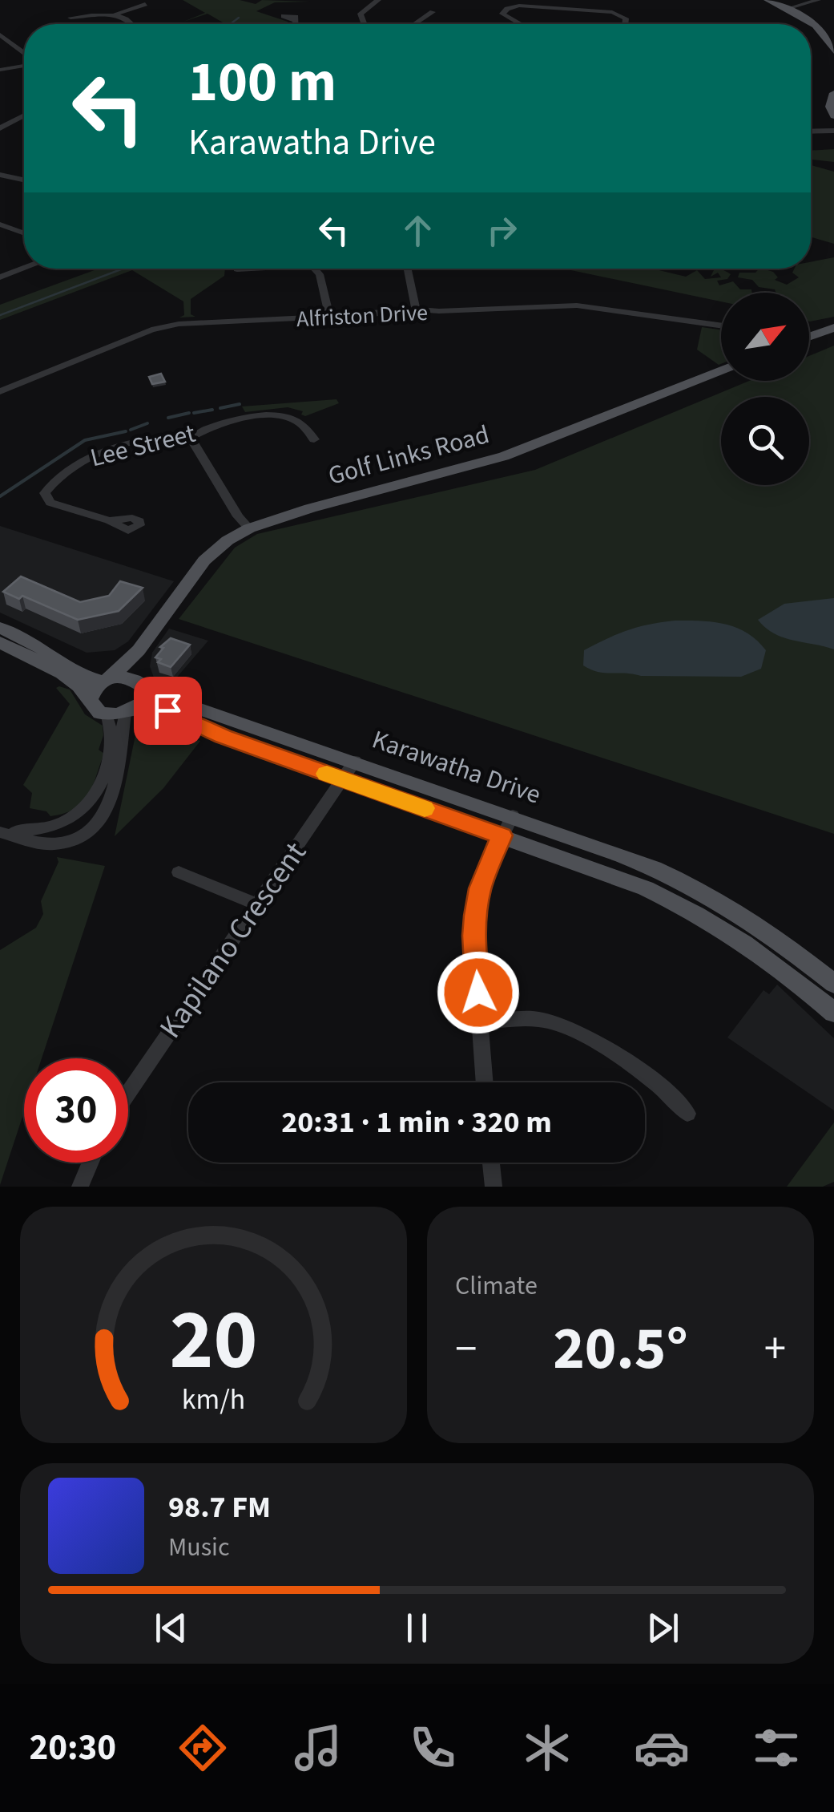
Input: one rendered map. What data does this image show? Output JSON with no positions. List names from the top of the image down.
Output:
{
  "streets": {
    "main road": ["Golf Links Road", "Karawatha Drive"],
    "street": ["Alfriston Drive", "Lee Street", "Kapilano Crescent"]
  },
  "crossings": [
    ["Golf Links Road", "Karawatha Drive"],
    ["Karawatha Drive", "Kapilano Crescent"]
  ],
  "north": "top right",
  "page": {
    "turn": ["100 m", "Karawatha Drive"],
    "limit": "30",
    "trip": "20:31 · 1 min · 320 m",
    "tile": "Climate",
    "heat": ["−", "20.5°", "+"],
    "song": ["98.7 FM", "Music"],
    "tabs": "20:30",
    "gauge": ["20", "km/h"]
  }
}
